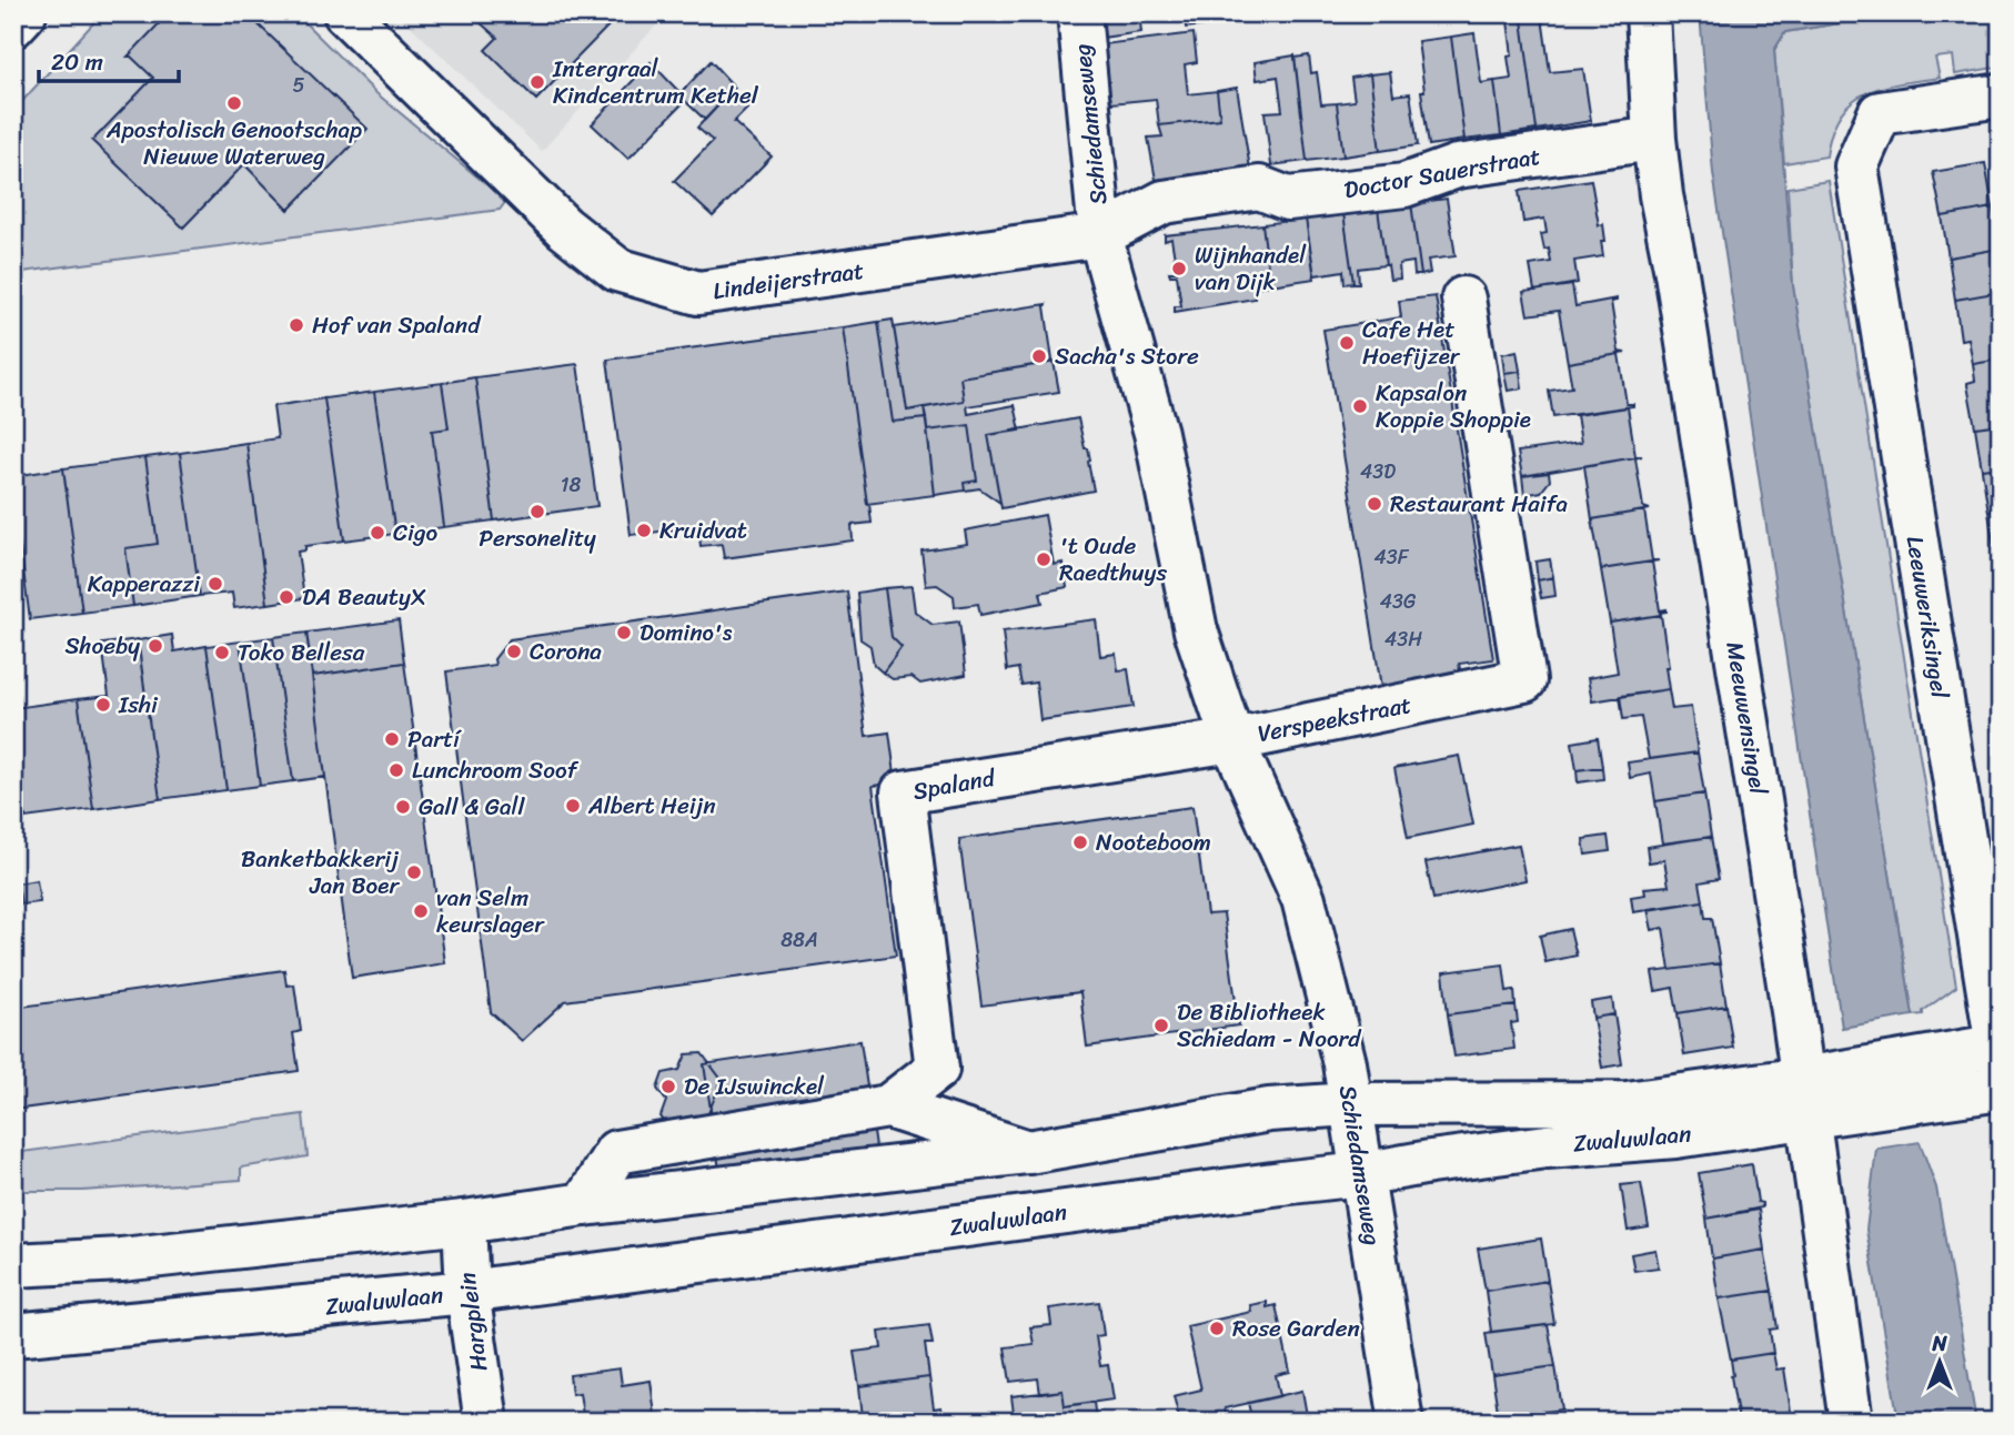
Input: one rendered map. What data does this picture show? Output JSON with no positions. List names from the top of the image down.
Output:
{
  "streets": {
    "street": [
      "Schiedamseweg",
      "Doctor Sauerstraat",
      "Lindeijerstraat",
      "Leeuweriksingel",
      "Meeuwensingel",
      "Verspeekstraat",
      "Spaland",
      "Zwaluwlaan",
      "Hargplein"
    ]
  },
  "crossings": [
    ["Schiedamseweg", "Doctor Sauerstraat"],
    ["Schiedamseweg", "Lindeijerstraat"],
    ["Schiedamseweg", "Verspeekstraat"],
    ["Schiedamseweg", "Spaland"],
    ["Schiedamseweg", "Zwaluwlaan"],
    ["Doctor Sauerstraat", "Lindeijerstraat"],
    ["Doctor Sauerstraat", "Meeuwensingel"],
    ["Doctor Sauerstraat", "Verspeekstraat"],
    ["Lindeijerstraat", "Verspeekstraat"],
    ["Leeuweriksingel", "Zwaluwlaan"],
    ["Meeuwensingel", "Zwaluwlaan"],
    ["Verspeekstraat", "Spaland"],
    ["Zwaluwlaan", "Hargplein"]
  ],
  "places": [
    "Intergraal Kindcentrum Kethel",
    "Apostolisch Genootschap Nieuwe Waterweg",
    "Wijnhandel van Dijk",
    "Hof van Spaland",
    "Cafe Het Hoefijzer",
    "Sacha's Store",
    "Kapsalon Koppie Shoppie",
    "Restaurant Haifa",
    "Personelity",
    "Kruidvat",
    "Cigo",
    "'t Oude Raedthuys",
    "Kapperazzi",
    "DA BeautyX",
    "Domino's",
    "Shoeby",
    "Corona",
    "Toko Bellesa",
    "Ishi",
    "Partí",
    "Lunchroom Soof",
    "Albert Heijn",
    "Gall & Gall",
    "Nooteboom",
    "Banketbakkerij Jan Boer",
    "van Selm keurslager",
    "De Bibliotheek Schiedam - Noord",
    "De IJswinckel",
    "Rose Garden"
  ],
  "house_numbers": [
    "5",
    "43D",
    "18",
    "43F",
    "43G",
    "43H",
    "88A"
  ],
  "scale_bar": "20 m",
  "north": "top"
}
